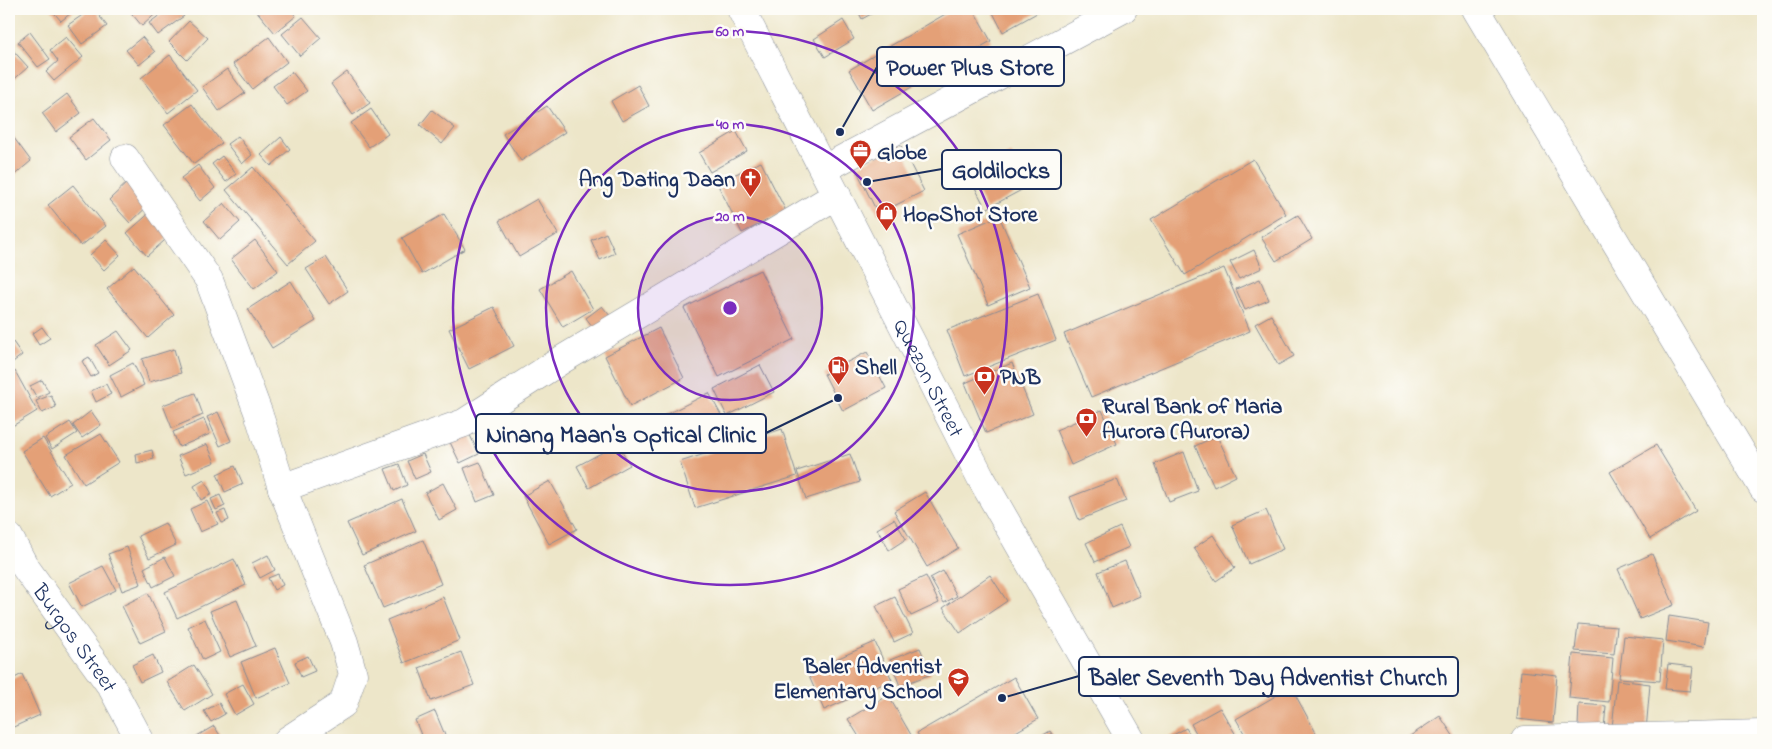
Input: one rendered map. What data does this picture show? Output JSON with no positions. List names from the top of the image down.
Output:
{
  "streets": {
    "street": ["Quezon Street", "Burgos Street"]
  },
  "places": {
    "other": [
      "Power Plus Store",
      "Goldilocks",
      "Ninang Maan's Optical Clinic",
      "Baler Seventh Day Adventist Church"
    ],
    "office": ["Globe"],
    "church": ["Ang Dating Daan"],
    "shop": ["HopShot Store"],
    "fuel station": ["Shell"],
    "bank": ["PNB", "Rural Bank of Maria Aurora (Aurora)"],
    "school or university": ["Baler Adventist Elementary School"]
  },
  "rings": ["60 m", "40 m", "20 m"]
}
